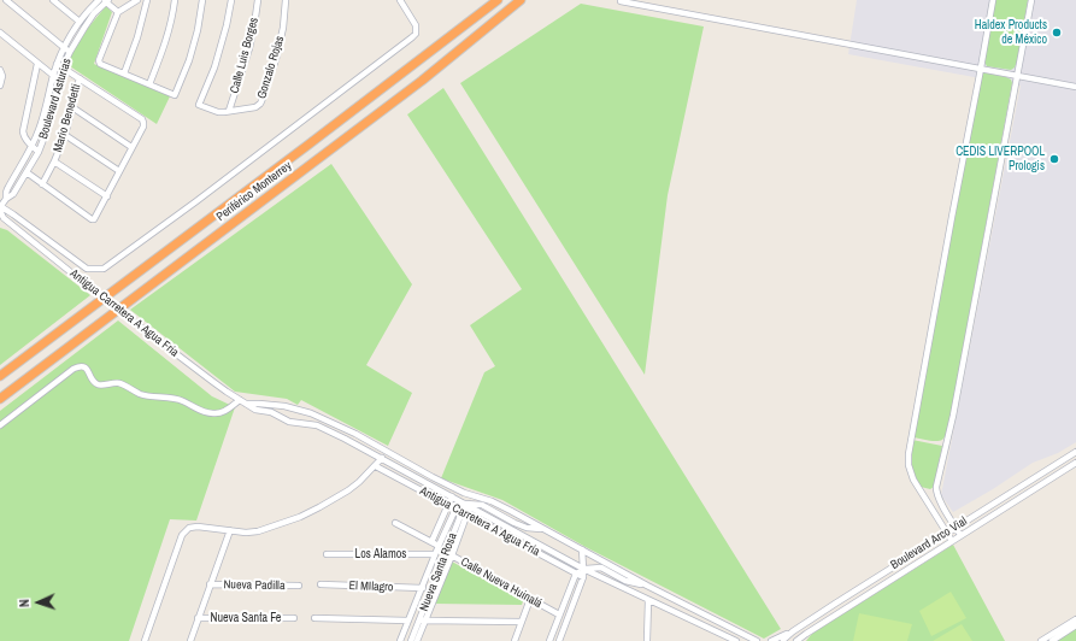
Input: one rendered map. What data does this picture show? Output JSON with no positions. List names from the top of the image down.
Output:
{
  "streets": {
    "highway": ["Periférico Monterrey"],
    "street": [
      "Calle Luis Borges",
      "Gonzalo Rojas",
      "Boulevard Asturias",
      "Mario Benedetti",
      "Antigua Carretera A Agua Fría",
      "Boulevard Arco Vial",
      "Los Alamos",
      "Nueva Santa Rosa",
      "Calle Nueva Huinalá",
      "Nueva Padilla",
      "El MIlagro",
      "Nueva Santa Fe"
    ]
  },
  "crossings": [
    ["Calle Luis Borges", "Gonzalo Rojas"],
    ["Antigua Carretera A Agua Fría", "Nueva Santa Rosa"],
    ["Nueva Santa Rosa", "Calle Nueva Huinalá"]
  ],
  "places": ["Haldex Products de México", "CEDIS LIVERPOOL Prologis"],
  "north": "left"
}
